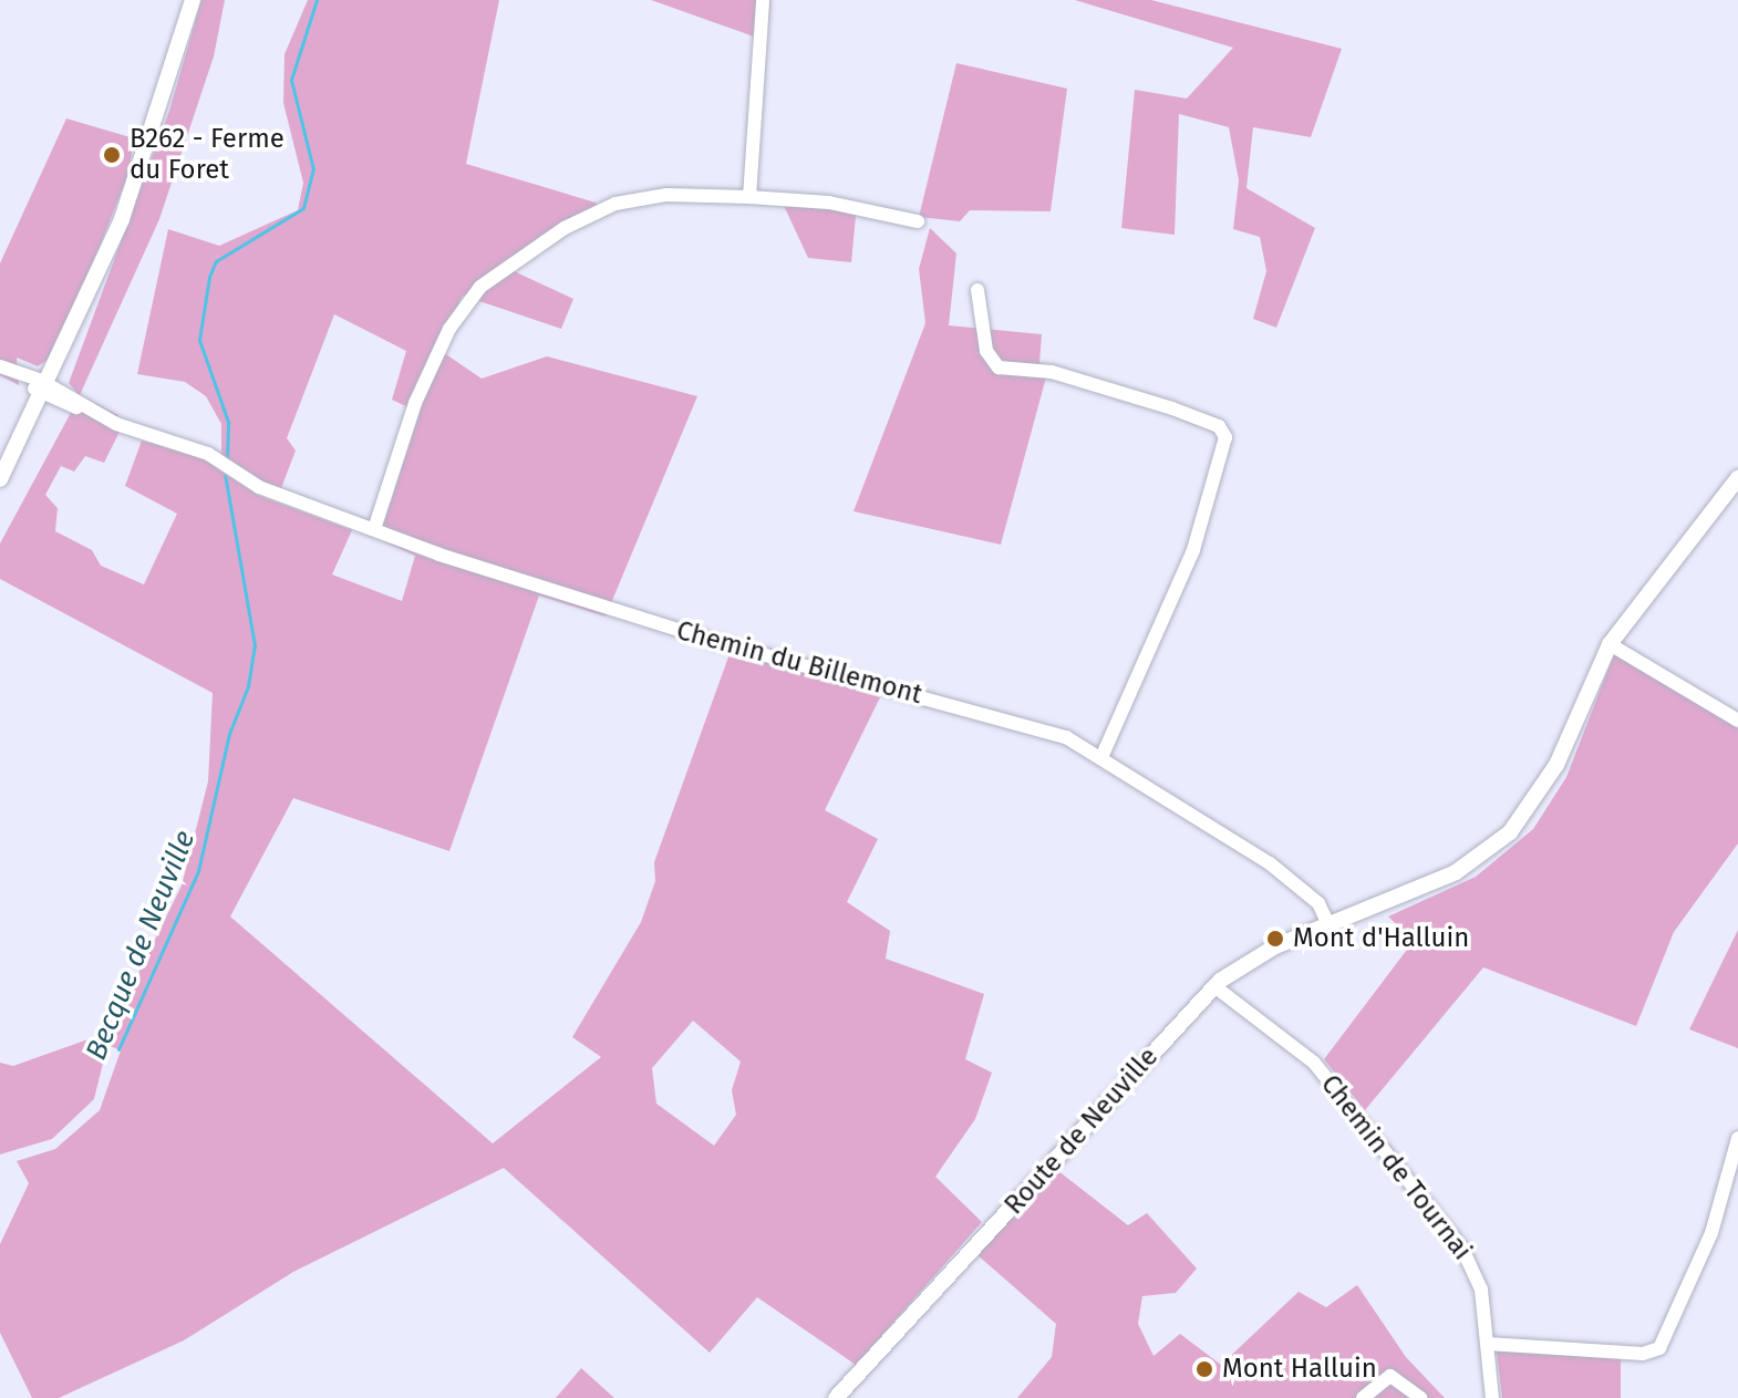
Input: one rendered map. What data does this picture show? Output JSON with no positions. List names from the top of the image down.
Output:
{
  "streets": {
    "main road": ["Route de Neuville"],
    "street": ["Chemin du Billemont", "Chemin de Tournai"]
  },
  "crossings": [
    ["Chemin du Billemont", "Route de Neuville"],
    ["Route de Neuville", "Chemin de Tournai"]
  ],
  "water": ["Becque de Neuville"],
  "places": ["B262 - Ferme du Foret", "Mont d'Halluin", "Mont Halluin"]
}
